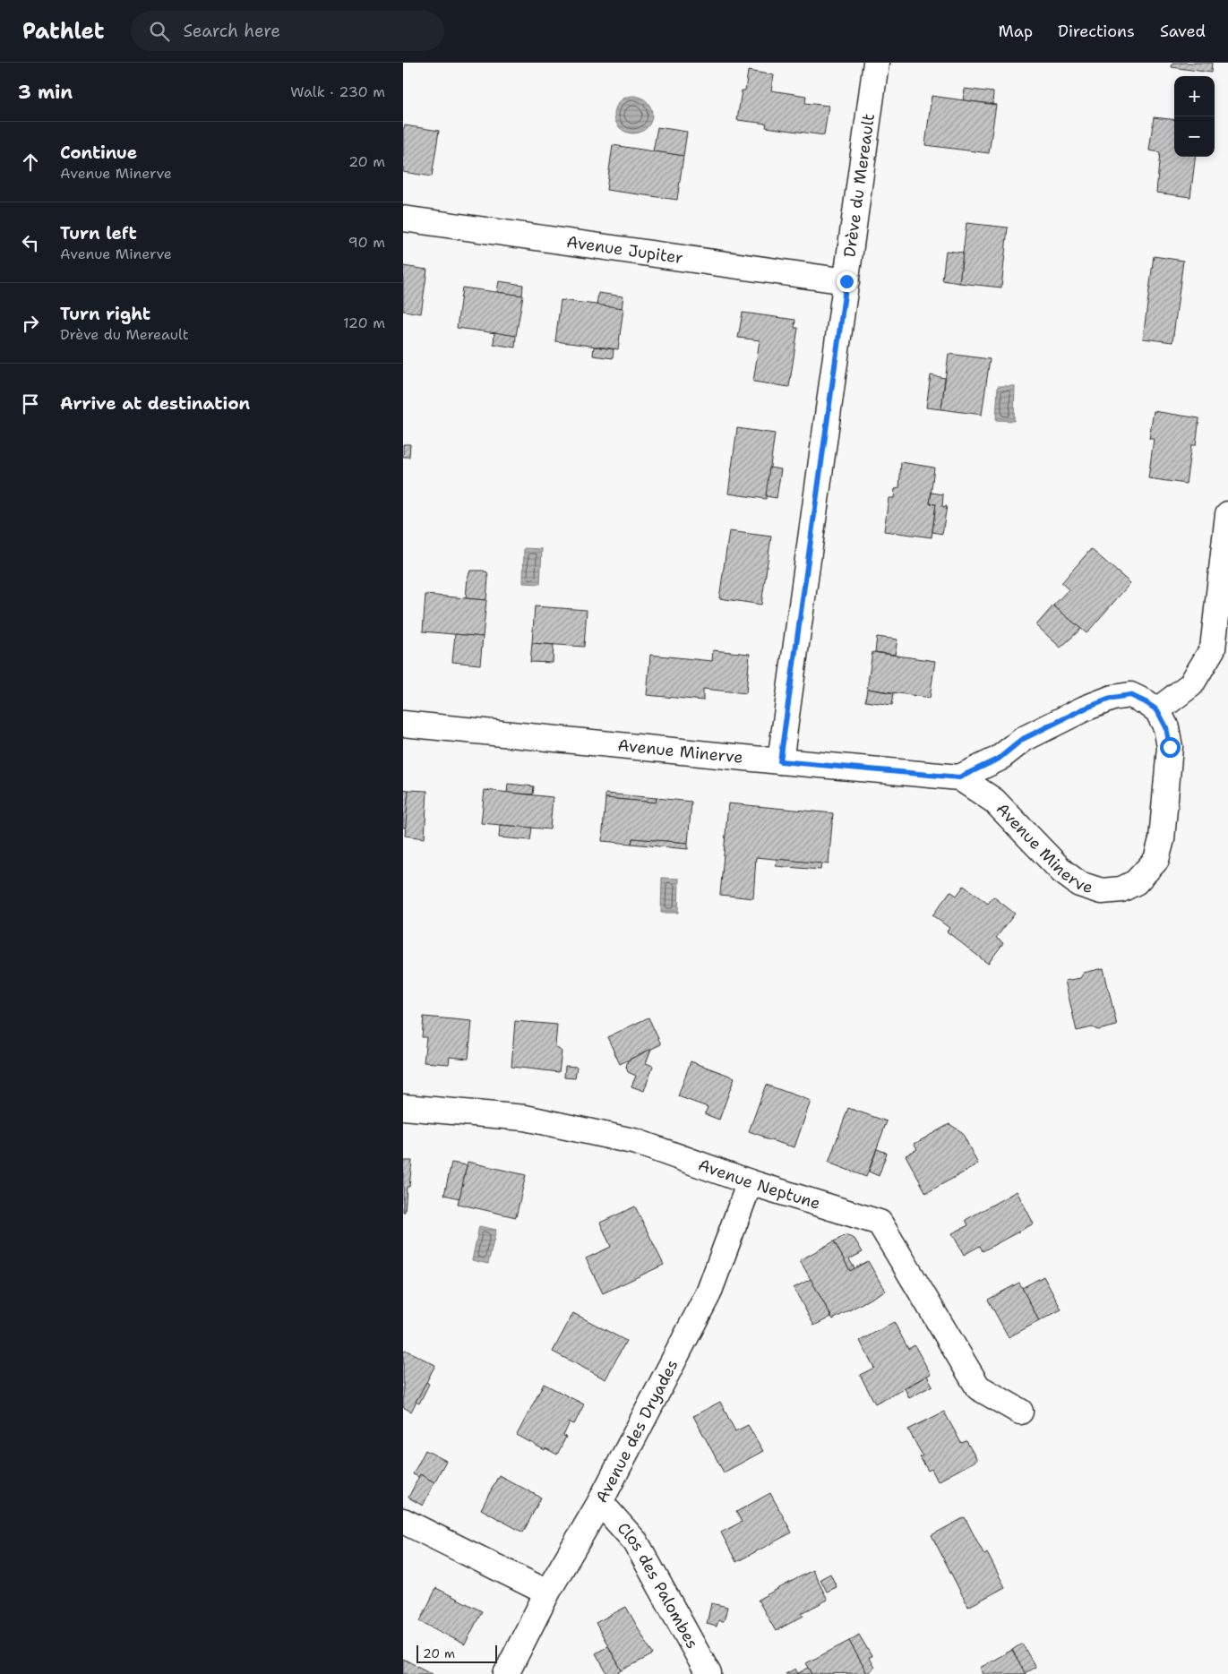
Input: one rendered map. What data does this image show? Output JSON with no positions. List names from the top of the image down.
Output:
{
  "streets": {
    "street": [
      "Drève du Mereault",
      "Avenue Jupiter",
      "Avenue Minerve",
      "Avenue Neptune",
      "Avenue des Dryades",
      "Clos des Palombes"
    ]
  },
  "crossings": [
    ["Drève du Mereault", "Avenue Jupiter"],
    ["Drève du Mereault", "Avenue Minerve"],
    ["Avenue Neptune", "Avenue des Dryades"],
    ["Avenue des Dryades", "Clos des Palombes"]
  ],
  "scale_bar": "20 m",
  "page": {
    "header": "Pathlet",
    "search": "Search here",
    "nav": ["Map", "Directions", "Saved"],
    "heading": ["3 min", "Walk · 230 m"],
    "map_buttons": ["+", "−"],
    "list": [
      ["Continue", "Avenue Minerve", "20 m"],
      ["Turn left", "Avenue Minerve", "90 m"],
      ["Turn right", "Drève du Mereault", "120 m"],
      "Arrive at destination"
    ],
    "scale": "20 m"
  }
}
